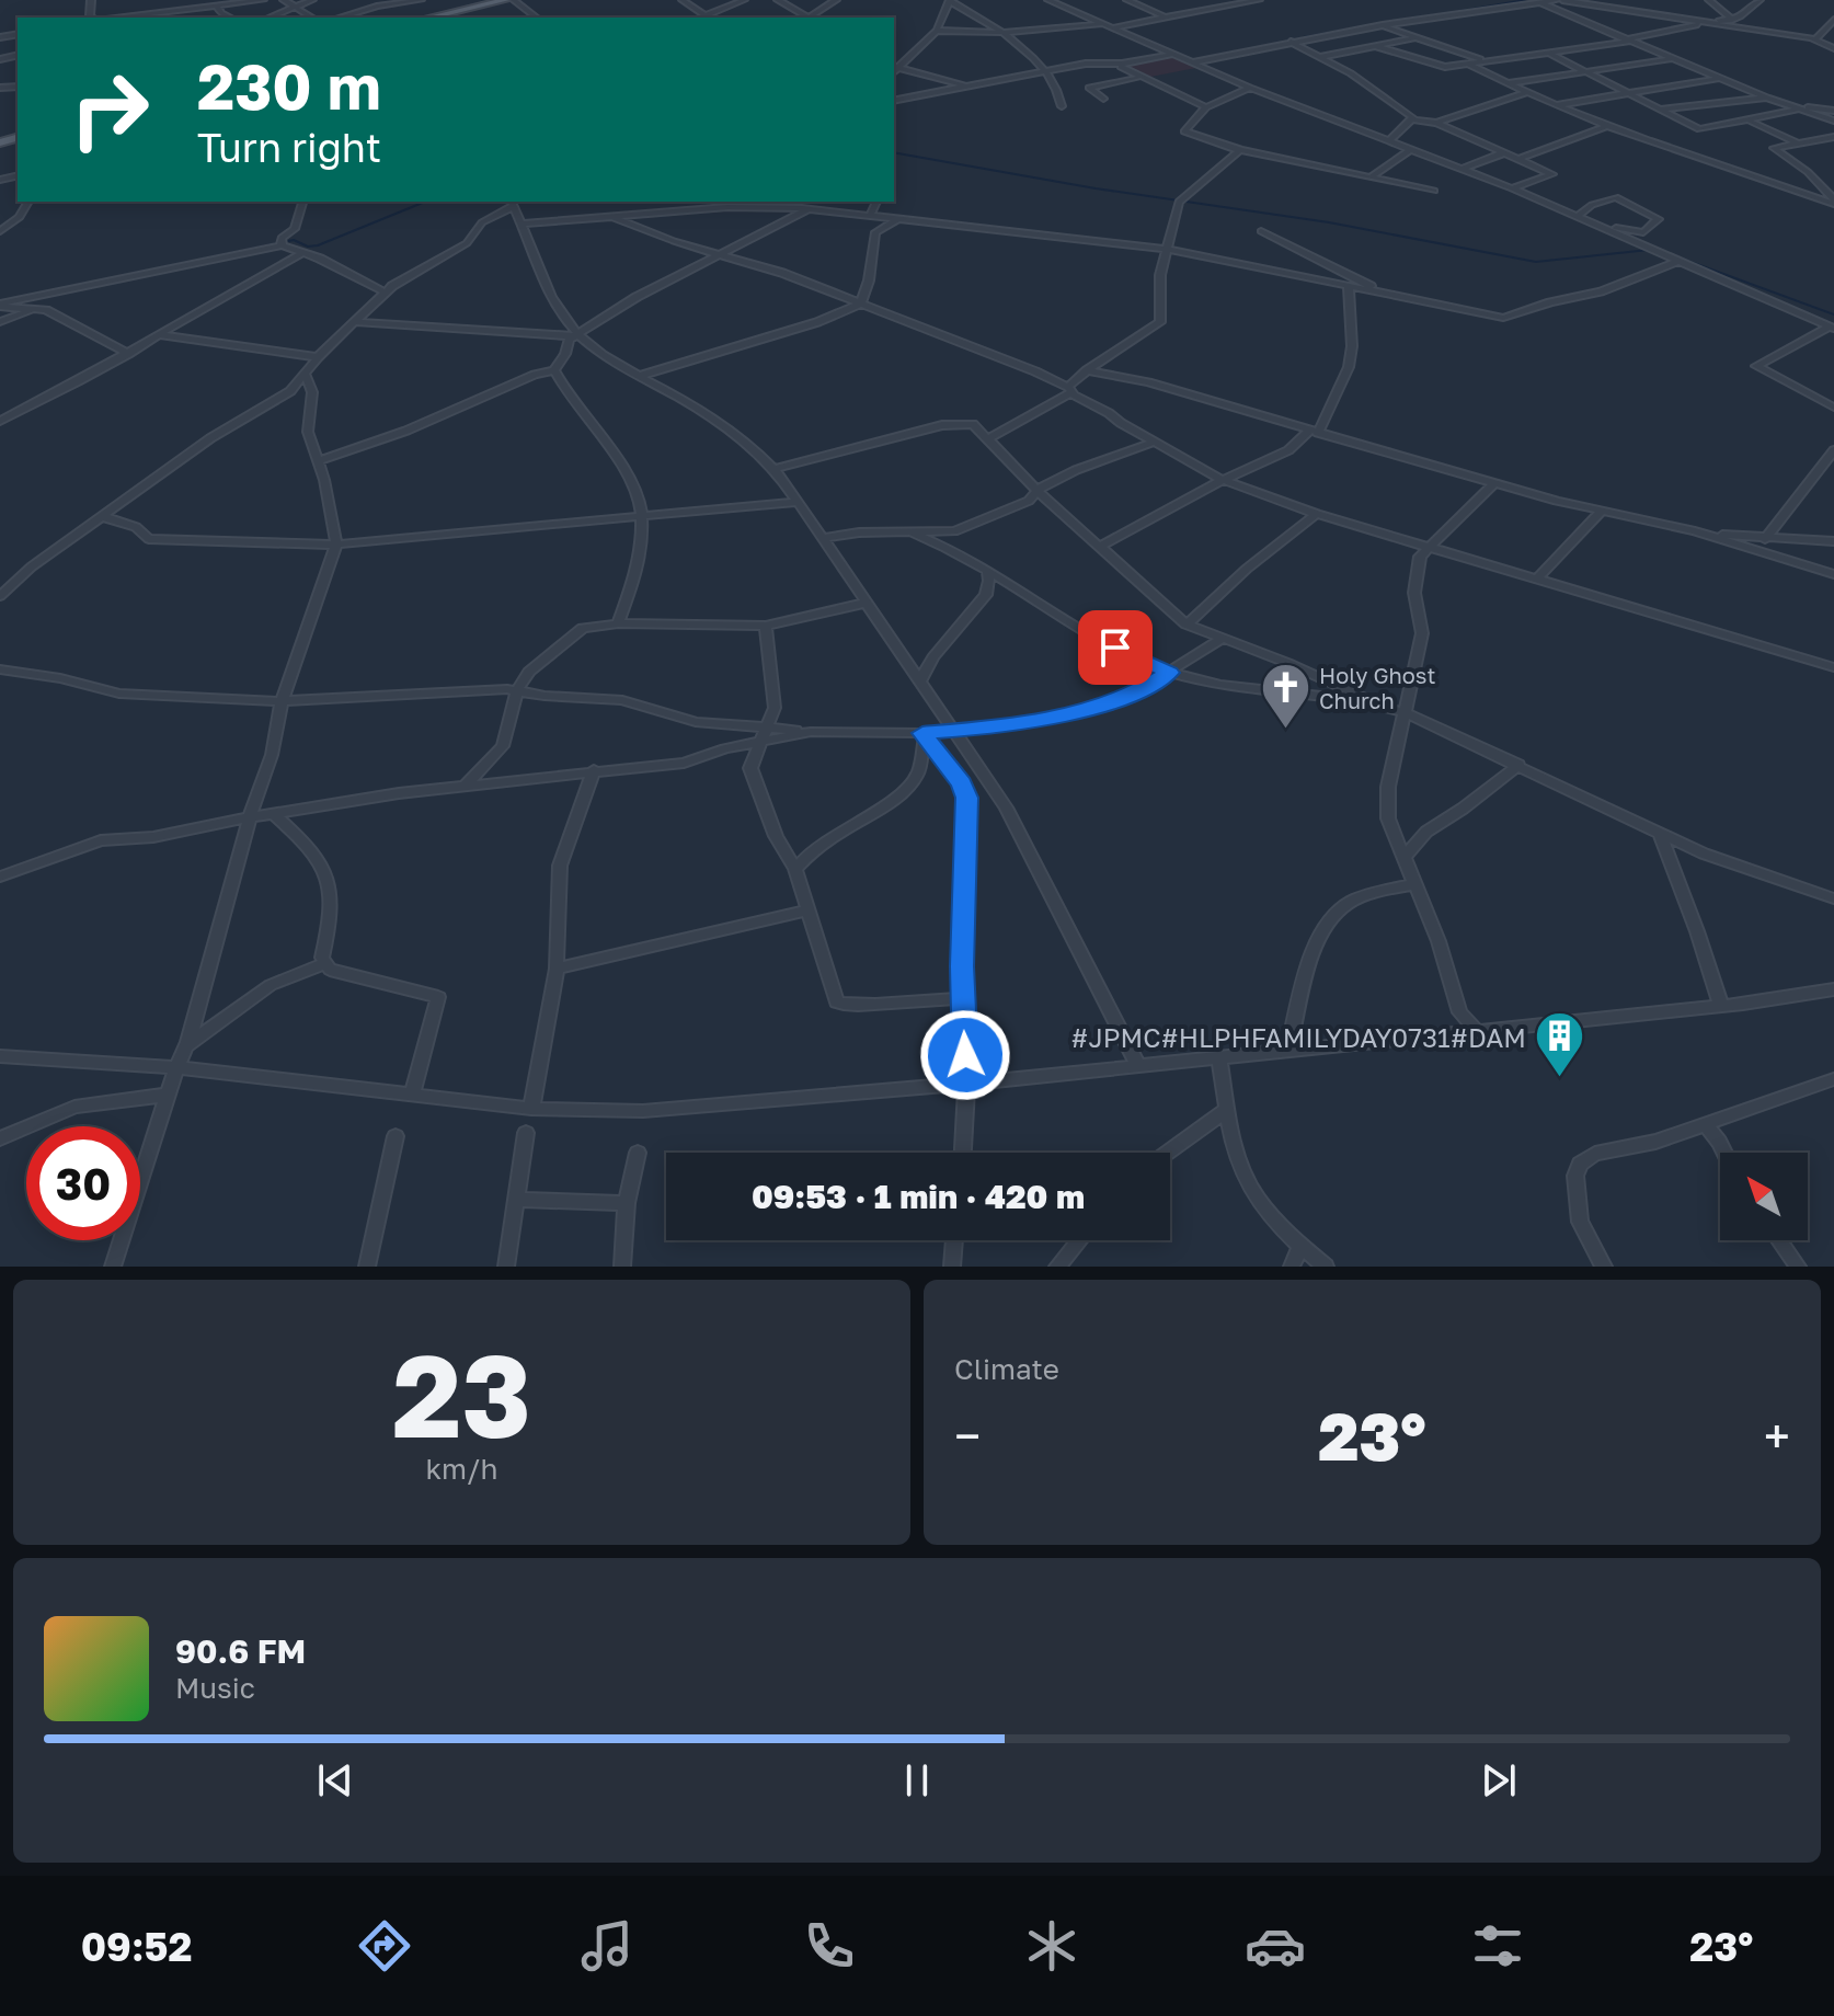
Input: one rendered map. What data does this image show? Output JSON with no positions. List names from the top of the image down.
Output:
{
  "places": {
    "church": ["Holy Ghost Church"],
    "building": ["#JPMC#HLPHFAMILYDAY0731#DAM"]
  },
  "north": "top left",
  "page": {
    "turn": ["230 m", "Turn right"],
    "limit": "30",
    "trip": "09:53 · 1 min · 420 m",
    "tile": [
      ["23", "km/h"],
      "Climate"
    ],
    "heat": ["−", "23°", "+"],
    "song": ["90.6 FM", "Music"],
    "tabs": ["09:52", "23°"]
  }
}
